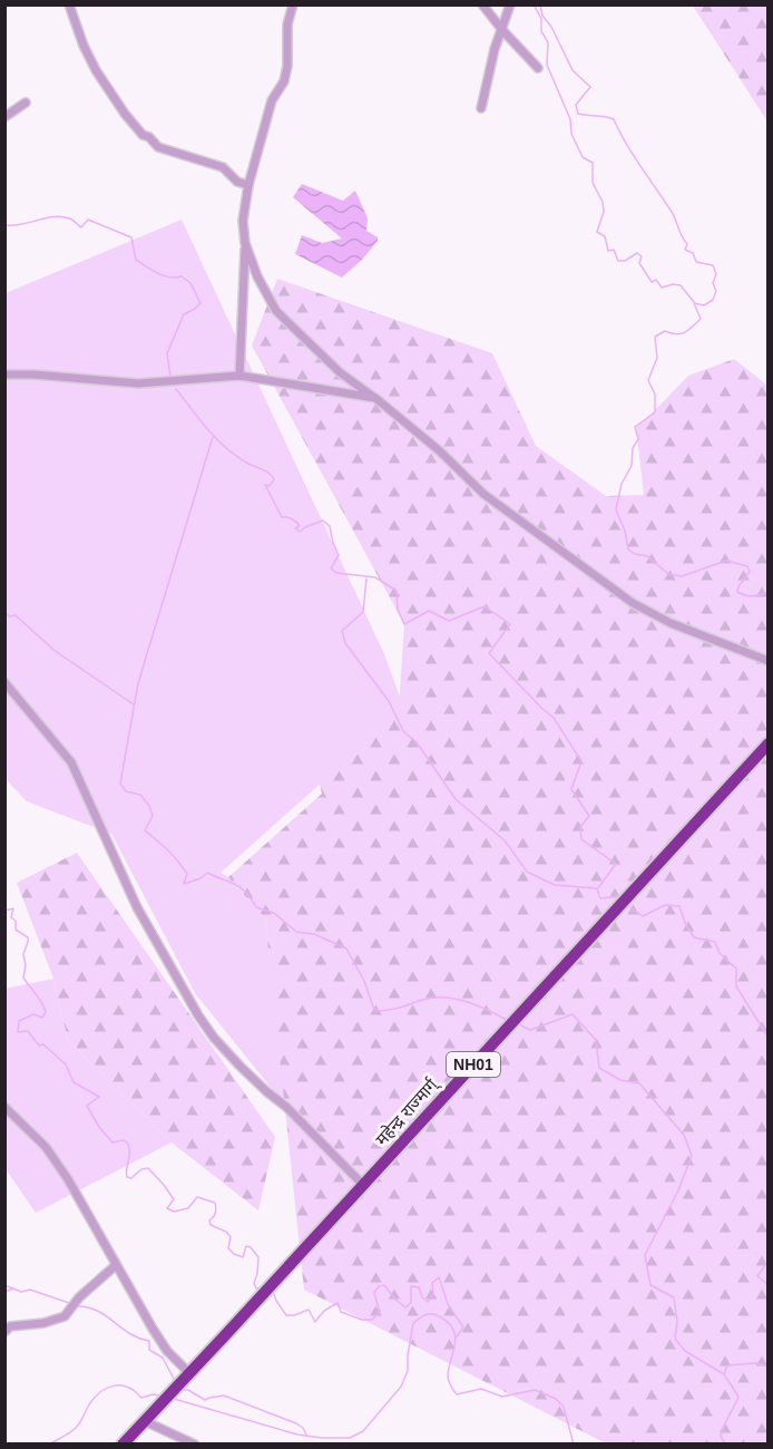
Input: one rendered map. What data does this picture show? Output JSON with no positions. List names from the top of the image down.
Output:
{
  "streets": {
    "highway": ["NH01", "महेन्द्र राज्मार्ग्"]
  }
}
